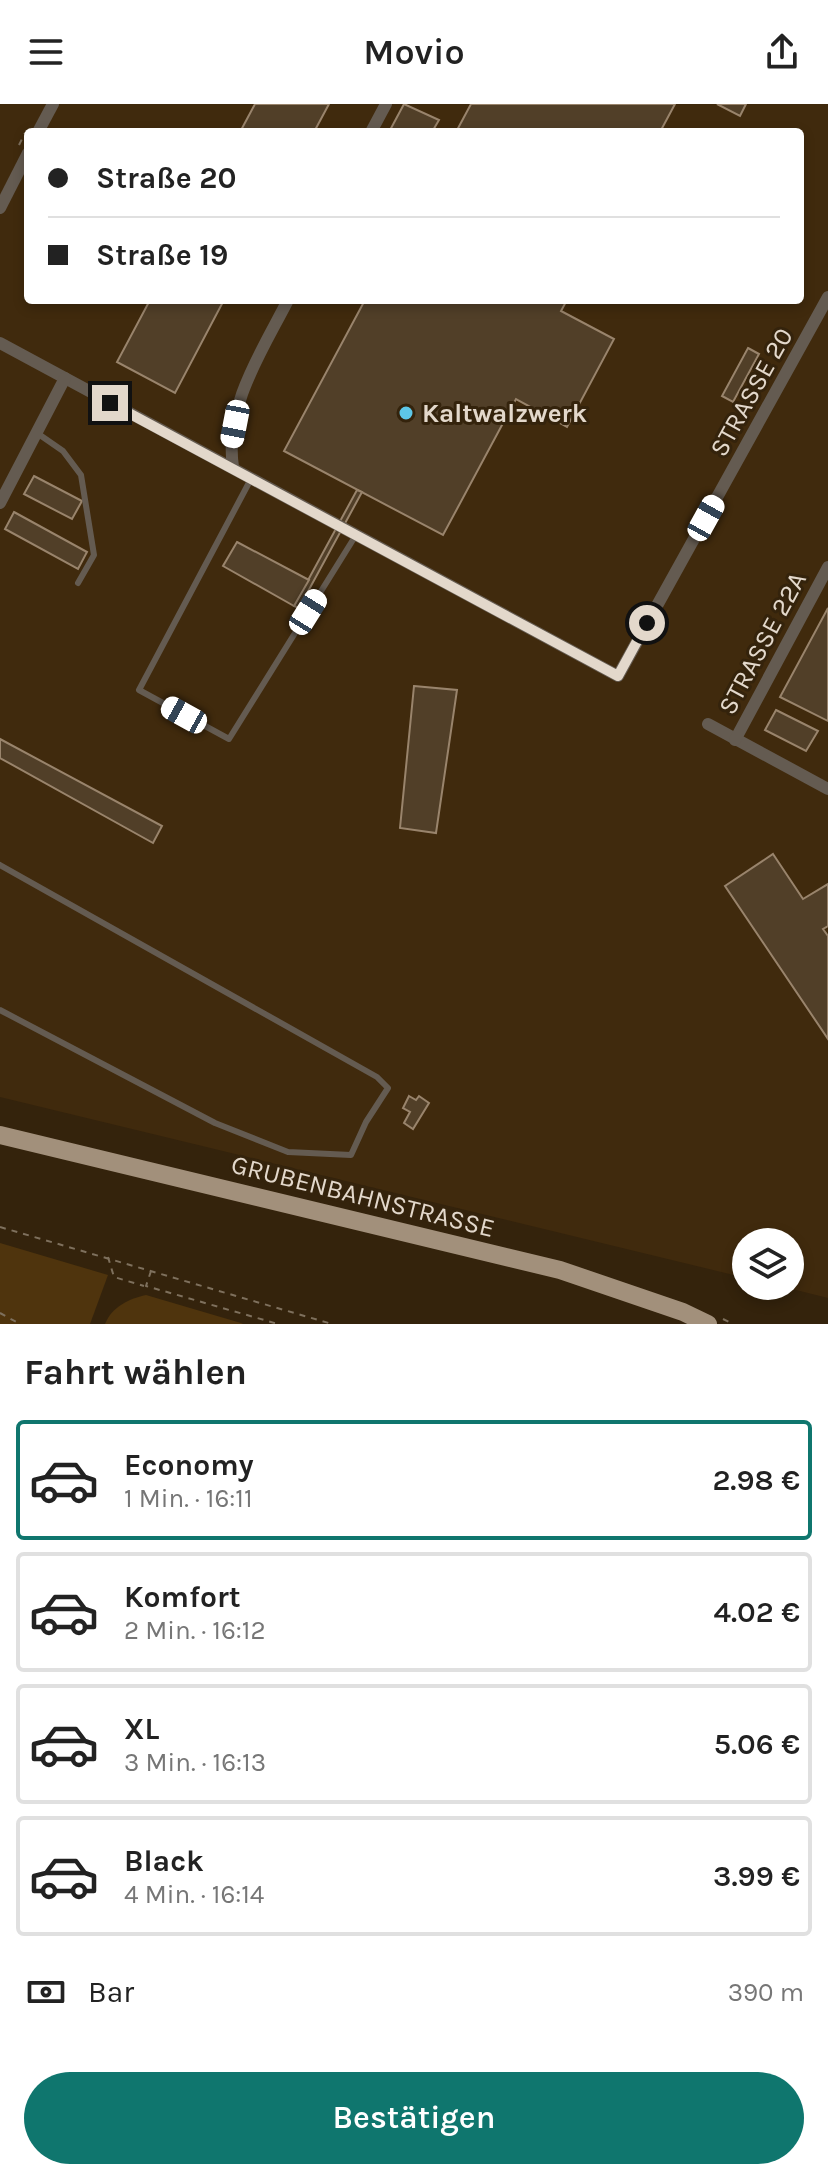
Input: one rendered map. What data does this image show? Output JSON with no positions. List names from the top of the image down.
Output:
{
  "streets": {
    "main road": ["GRUBENBAHNSTRASSE"],
    "street": ["STRASSE 20", "STRASSE 22A"]
  },
  "places": ["Kaltwalzwerk"],
  "page": {
    "header": "Movio",
    "banner": ["Straße 20", "Straße 19"],
    "heading": "Fahrt wählen",
    "list": [
      {
        "name": "Economy",
        "note": "1 Min. · 16:11",
        "value": "2.98 €"
      },
      {
        "name": "Komfort",
        "note": "2 Min. · 16:12",
        "value": "4.02 €"
      },
      {
        "name": "XL",
        "note": "3 Min. · 16:13",
        "value": "5.06 €"
      },
      {
        "name": "Black",
        "note": "4 Min. · 16:14",
        "value": "3.99 €"
      }
    ],
    "pay": ["Bar", "390 m"],
    "buttons": "Bestätigen"
  }
}
